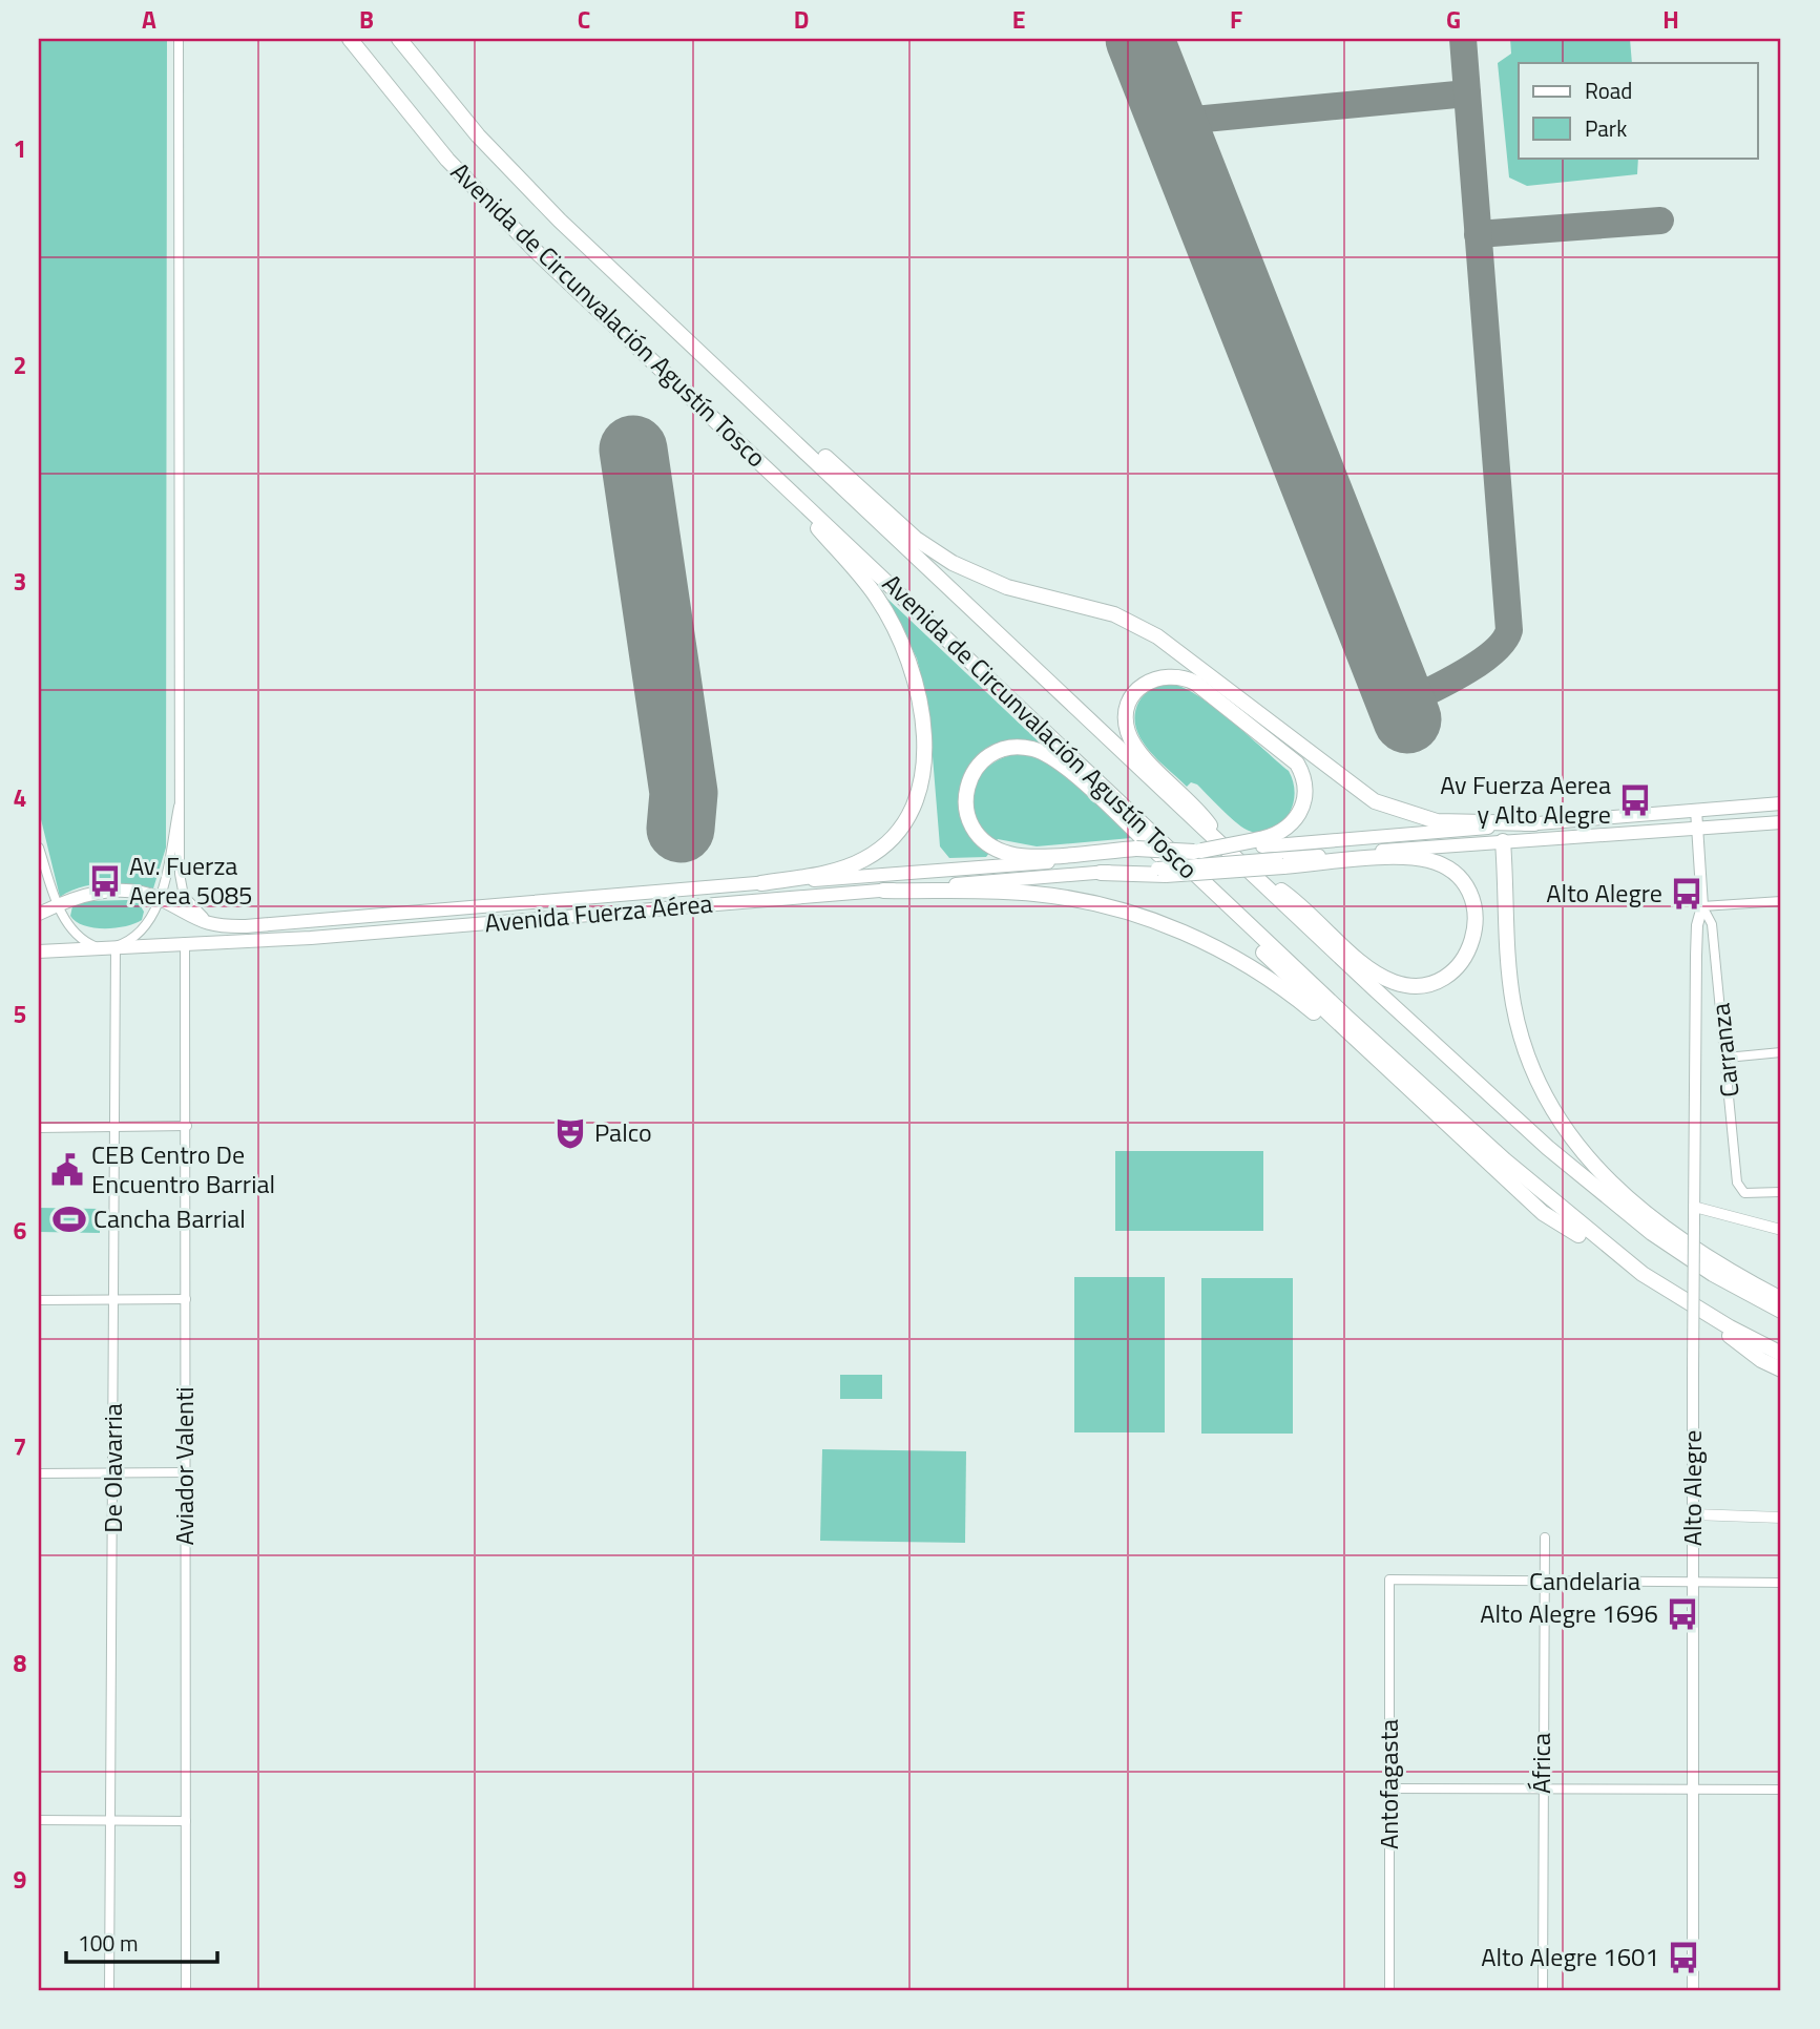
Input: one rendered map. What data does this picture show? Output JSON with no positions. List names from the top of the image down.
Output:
{
  "streets": {
    "highway": ["Avenida de Circunvalación Agustín Tosco"],
    "main road": ["Avenida Fuerza Aérea", "Alto Alegre"],
    "street": [
      "Carranza",
      "Aviador Valenti",
      "De Olavarria",
      "Candelaria",
      "África",
      "Antofagasta"
    ]
  },
  "crossings": [
    ["Avenida Fuerza Aérea", "Aviador Valenti"],
    ["Avenida Fuerza Aérea", "De Olavarria"],
    ["Carranza", "Alto Alegre"],
    ["Alto Alegre", "Candelaria"],
    ["Candelaria", "África"],
    ["Candelaria", "Antofagasta"]
  ],
  "places": {
    "bus stop": [
      "Av Fuerza Aerea y Alto Alegre",
      "Av. Fuerza Aerea 5085",
      "Alto Alegre",
      "Alto Alegre 1696",
      "Alto Alegre 1601"
    ],
    "theatre": ["Palco"],
    "public building": ["CEB Centro De Encuentro Barrial"],
    "sports": ["Cancha Barrial"]
  },
  "legend": ["Road", "Park"],
  "scale_bar": "100 m",
  "grid": {
    "columns": [
      "A",
      "B",
      "C",
      "D",
      "E",
      "F",
      "G",
      "H"
    ],
    "rows": [
      "1",
      "2",
      "3",
      "4",
      "5",
      "6",
      "7",
      "8",
      "9"
    ]
  }
}
